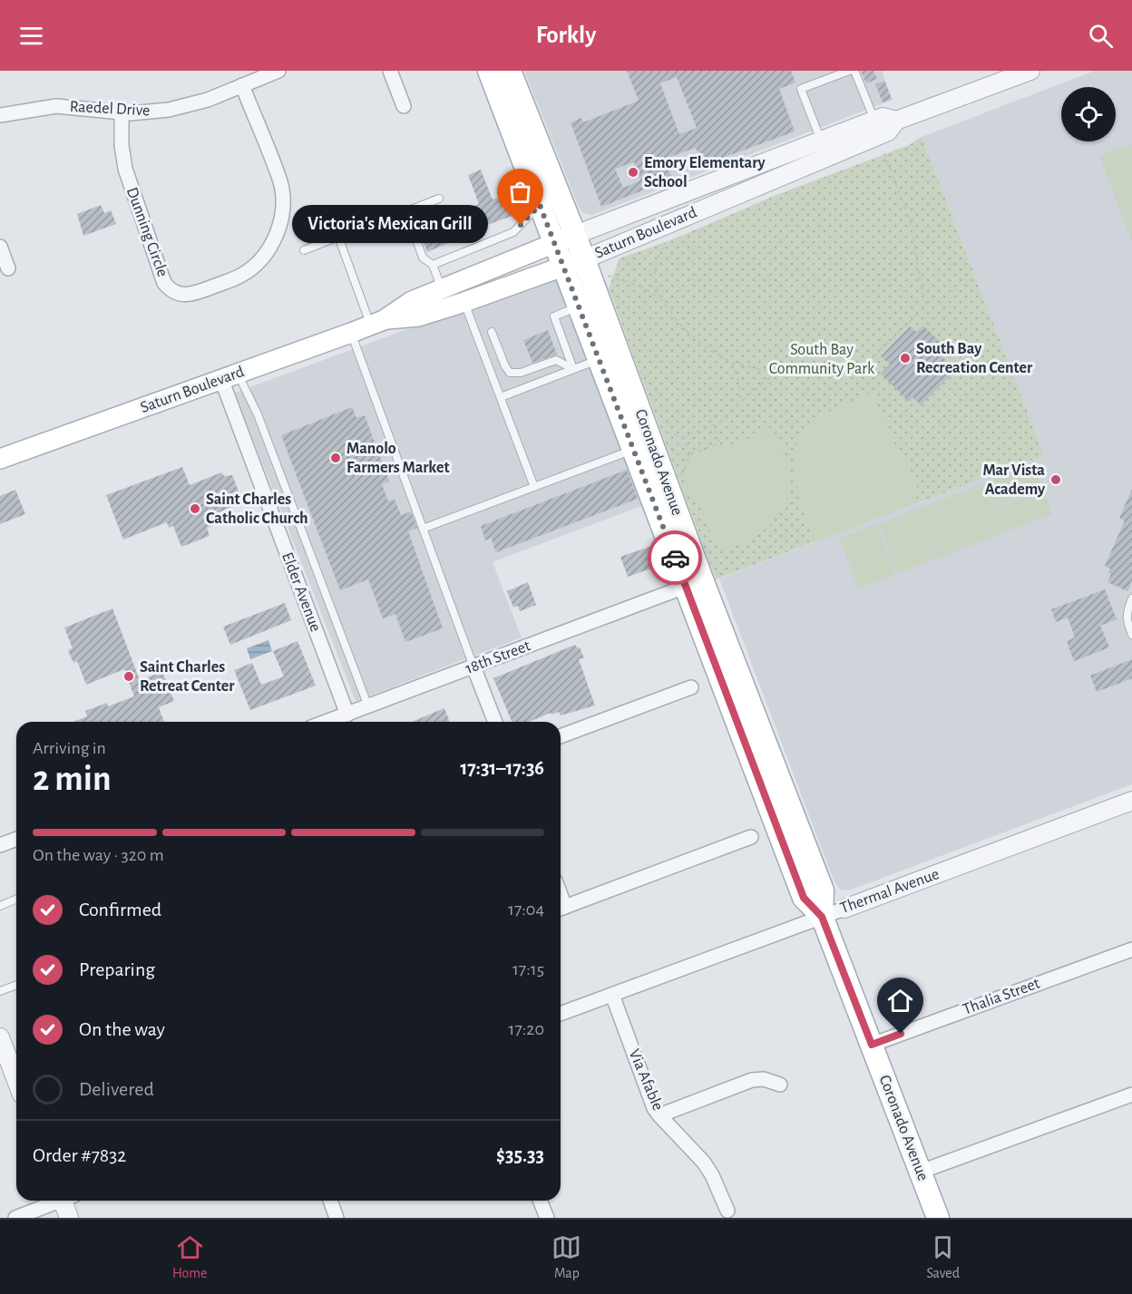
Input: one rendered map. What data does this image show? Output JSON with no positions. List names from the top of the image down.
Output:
{
  "streets": {
    "main road": ["Saturn Boulevard", "Coronado Avenue"],
    "street": [
      "Raedel Drive",
      "Dunning Circle",
      "Elder Avenue",
      "18th Street",
      "Thermal Avenue",
      "Thalia Street",
      "Via Afable"
    ]
  },
  "crossings": [
    ["Raedel Drive", "Dunning Circle"],
    ["Saturn Boulevard", "Coronado Avenue"],
    ["Saturn Boulevard", "Elder Avenue"],
    ["Coronado Avenue", "18th Street"],
    ["Coronado Avenue", "Thermal Avenue"],
    ["Coronado Avenue", "Thalia Street"],
    ["Elder Avenue", "18th Street"],
    ["Thermal Avenue", "Via Afable"]
  ],
  "parks": ["South Bay Community Park"],
  "places": [
    "Emory Elementary School",
    "Victoria's Mexican Grill",
    "South Bay Recreation Center",
    "Manolo Farmers Market",
    "Mar Vista Academy",
    "Saint Charles Catholic Church",
    "Saint Charles Retreat Center"
  ],
  "page": {
    "header": "Forkly",
    "bubble": "Victoria's Mexican Grill",
    "heading": ["2 min", "Arriving in", "17:31–17:36"],
    "panel": ["Order #7832", "$35.33"],
    "bar": "On the way · 320 m",
    "list": [
      ["Confirmed", "17:04"],
      ["Preparing", "17:15"],
      ["On the way", "17:20"],
      "Delivered"
    ],
    "tabs": ["Home", "Map", "Saved"]
  }
}
